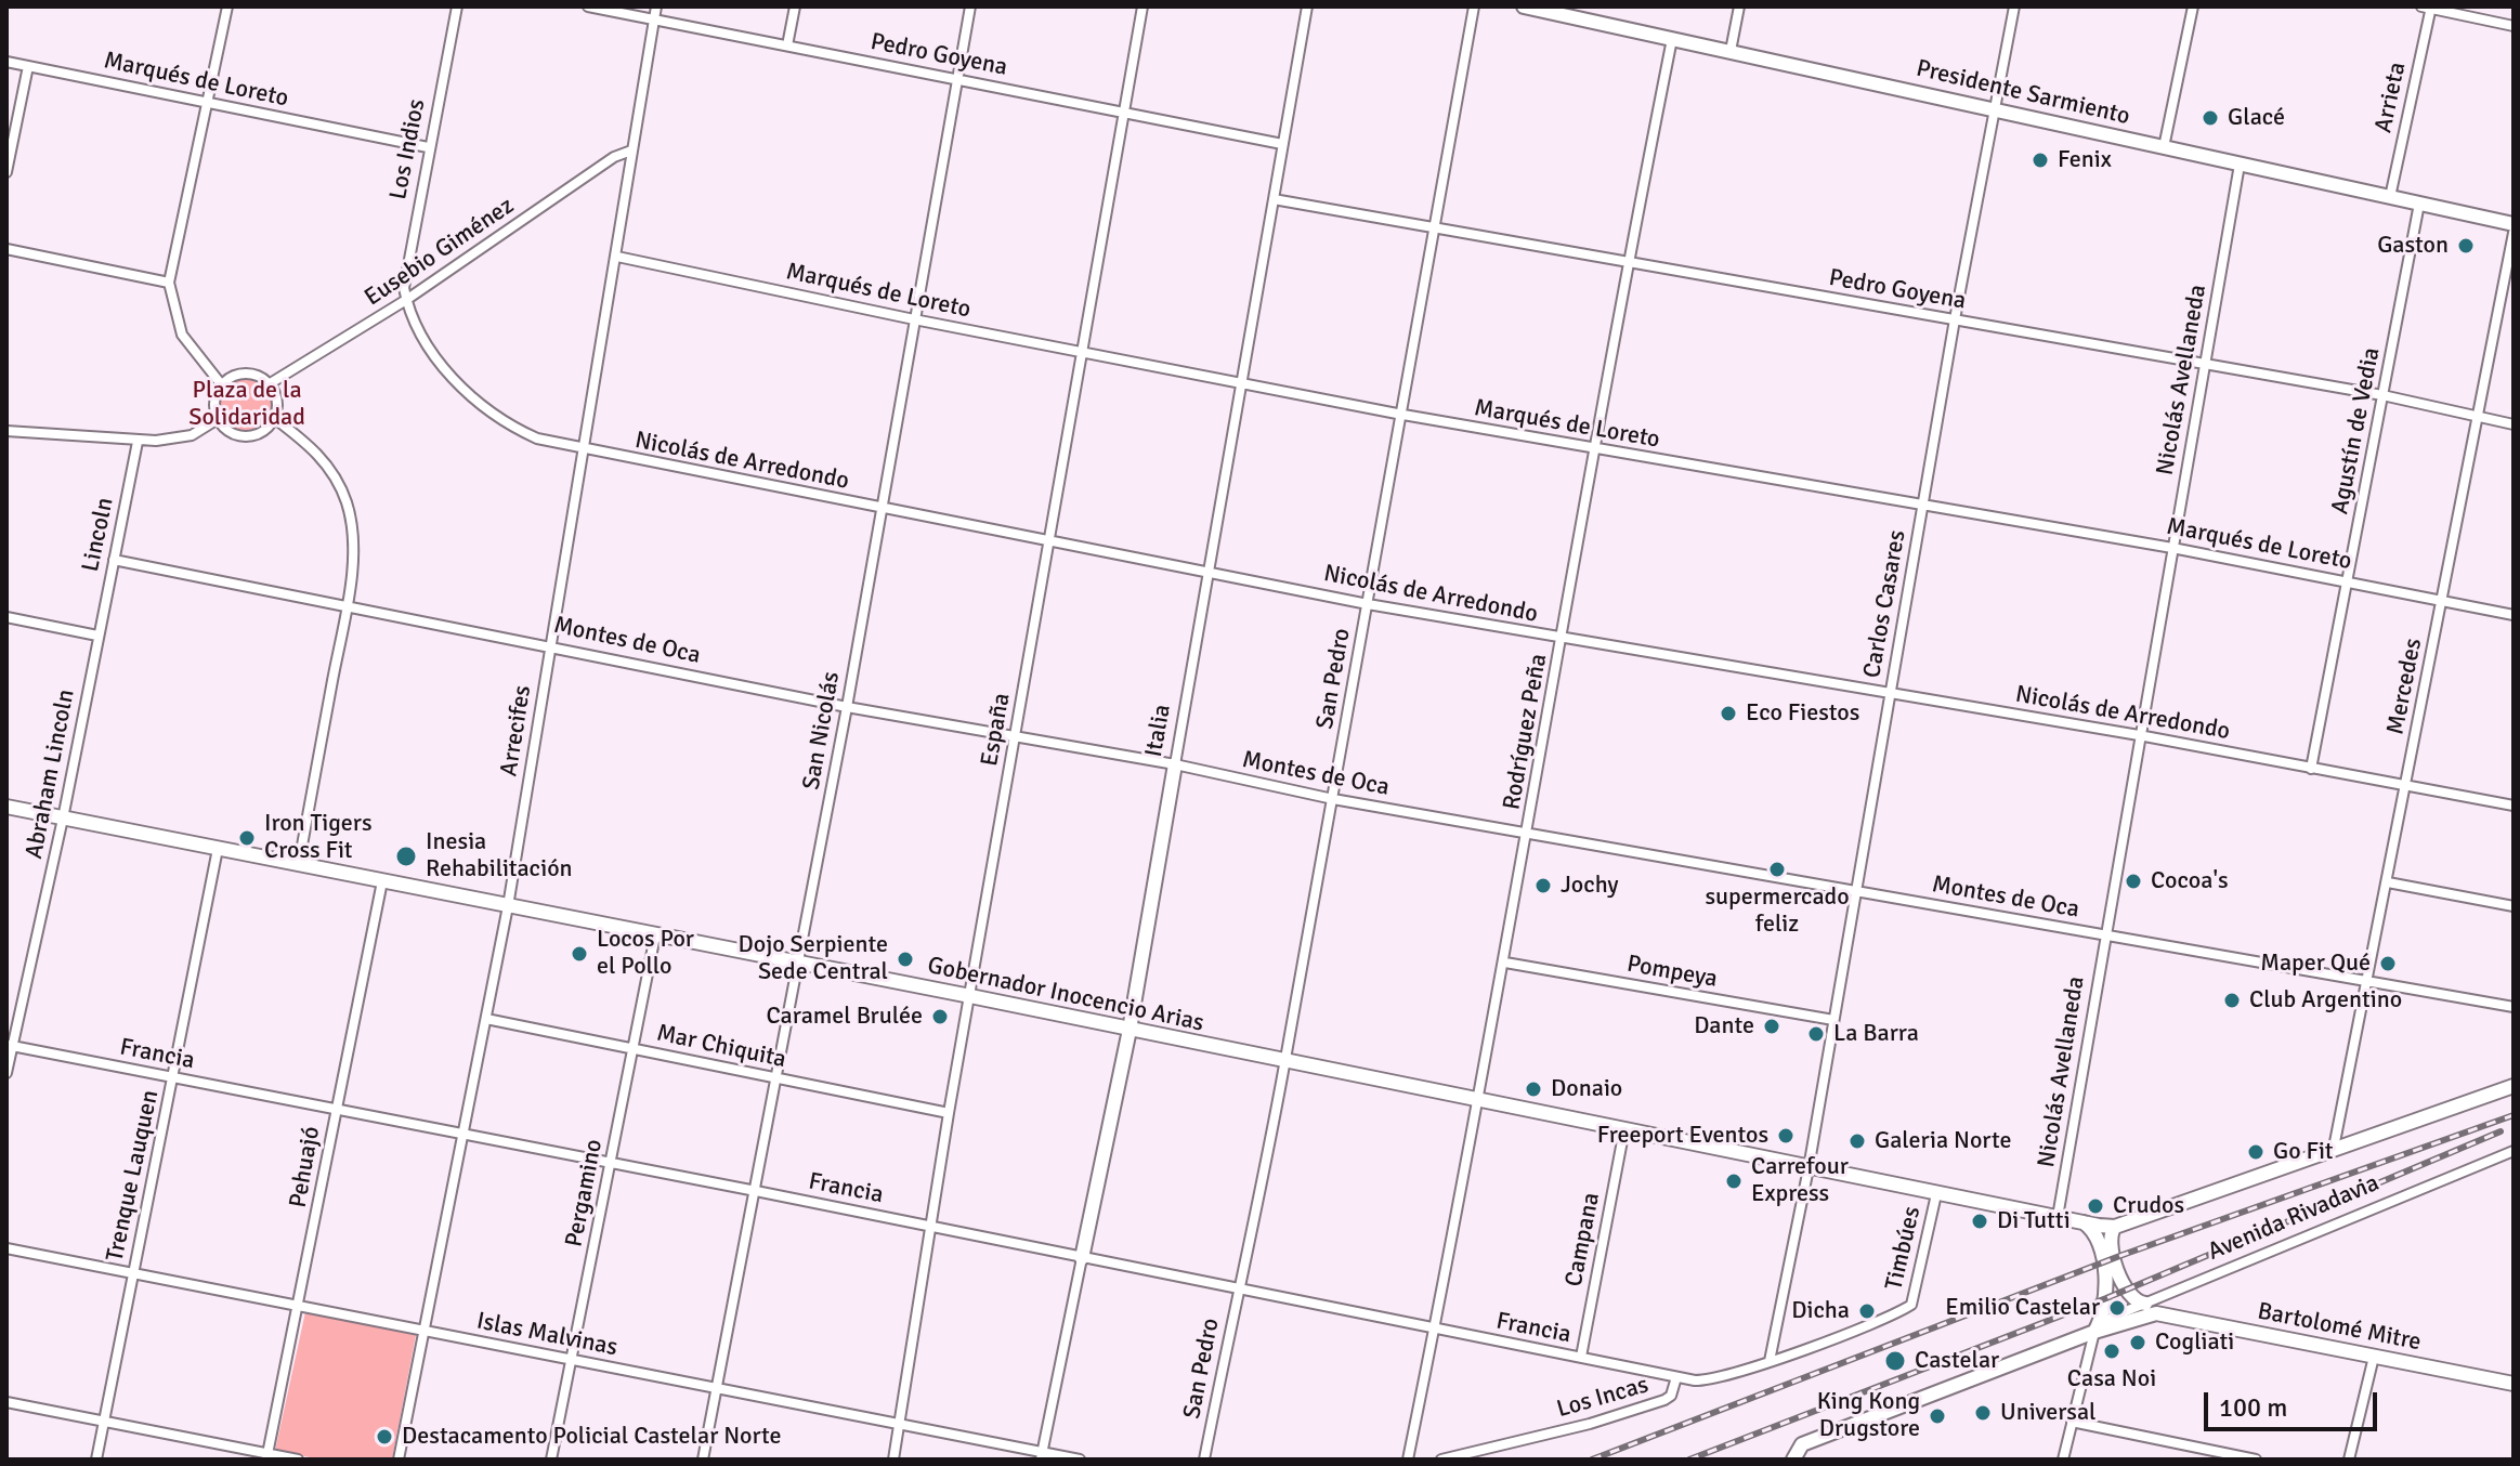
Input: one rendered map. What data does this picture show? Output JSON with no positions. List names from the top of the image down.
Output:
{
  "streets": {
    "street": [
      "Pedro Goyena",
      "Marqués de Loreto",
      "Presidente Sarmiento",
      "Arrieta",
      "Los Indios",
      "Eusebio Giménez",
      "Nicolás Avellaneda",
      "Agustín de Vedia",
      "Nicolás de Arredondo",
      "Lincoln",
      "Carlos Casares",
      "Montes de Oca",
      "San Pedro",
      "Mercedes",
      "España",
      "Arrecifes",
      "San Nicolás",
      "Italia",
      "Rodríguez Peña",
      "Abraham Lincoln",
      "Pompeya",
      "Gobernador Inocencio Arias",
      "Mar Chiquita",
      "Francia",
      "Pehuajó",
      "Trenque Lauquen",
      "Pergamino",
      "Avenida Rivadavia",
      "Campana",
      "Timbúes",
      "Bartolomé Mitre",
      "Islas Malvinas",
      "Los Incas"
    ]
  },
  "crossings": [
    ["Pedro Goyena", "Nicolás Avellaneda"],
    ["Pedro Goyena", "Agustín de Vedia"],
    ["Pedro Goyena", "Carlos Casares"],
    ["Pedro Goyena", "San Pedro"],
    ["Pedro Goyena", "Mercedes"],
    ["Pedro Goyena", "España"],
    ["Pedro Goyena", "Arrecifes"],
    ["Pedro Goyena", "San Nicolás"],
    ["Pedro Goyena", "Italia"],
    ["Pedro Goyena", "Rodríguez Peña"],
    ["Marqués de Loreto", "Los Indios"],
    ["Marqués de Loreto", "Nicolás Avellaneda"],
    ["Marqués de Loreto", "Agustín de Vedia"],
    ["Marqués de Loreto", "Carlos Casares"],
    ["Marqués de Loreto", "San Pedro"],
    ["Marqués de Loreto", "Mercedes"],
    ["Marqués de Loreto", "España"],
    ["Marqués de Loreto", "Arrecifes"],
    ["Marqués de Loreto", "San Nicolás"],
    ["Marqués de Loreto", "Italia"],
    ["Marqués de Loreto", "Rodríguez Peña"],
    ["Presidente Sarmiento", "Arrieta"],
    ["Presidente Sarmiento", "Nicolás Avellaneda"],
    ["Presidente Sarmiento", "Agustín de Vedia"],
    ["Presidente Sarmiento", "Carlos Casares"],
    ["Presidente Sarmiento", "Rodríguez Peña"],
    ["Los Indios", "Eusebio Giménez"],
    ["Los Indios", "Nicolás de Arredondo"],
    ["Eusebio Giménez", "Nicolás de Arredondo"],
    ["Eusebio Giménez", "Arrecifes"],
    ["Nicolás Avellaneda", "Nicolás de Arredondo"],
    ["Nicolás Avellaneda", "Montes de Oca"],
    ["Nicolás Avellaneda", "Gobernador Inocencio Arias"],
    ["Agustín de Vedia", "Nicolás de Arredondo"],
    ["Nicolás de Arredondo", "Carlos Casares"],
    ["Nicolás de Arredondo", "San Pedro"],
    ["Nicolás de Arredondo", "Mercedes"],
    ["Nicolás de Arredondo", "España"],
    ["Nicolás de Arredondo", "Arrecifes"],
    ["Nicolás de Arredondo", "San Nicolás"],
    ["Nicolás de Arredondo", "Italia"],
    ["Nicolás de Arredondo", "Rodríguez Peña"],
    ["Lincoln", "Montes de Oca"],
    ["Lincoln", "Abraham Lincoln"],
    ["Carlos Casares", "Montes de Oca"],
    ["Carlos Casares", "Pompeya"],
    ["Carlos Casares", "Gobernador Inocencio Arias"],
    ["Carlos Casares", "Los Incas"],
    ["Montes de Oca", "San Pedro"],
    ["Montes de Oca", "Mercedes"],
    ["Montes de Oca", "España"],
    ["Montes de Oca", "Arrecifes"],
    ["Montes de Oca", "San Nicolás"],
    ["Montes de Oca", "Italia"],
    ["Montes de Oca", "Rodríguez Peña"],
    ["San Pedro", "Gobernador Inocencio Arias"],
    ["San Pedro", "Francia"],
    ["Mercedes", "Avenida Rivadavia"],
    ["España", "Gobernador Inocencio Arias"],
    ["España", "Mar Chiquita"],
    ["España", "Francia"],
    ["España", "Islas Malvinas"],
    ["Arrecifes", "Gobernador Inocencio Arias"],
    ["Arrecifes", "Mar Chiquita"],
    ["Arrecifes", "Francia"],
    ["Arrecifes", "Islas Malvinas"],
    ["San Nicolás", "Gobernador Inocencio Arias"],
    ["San Nicolás", "Mar Chiquita"],
    ["San Nicolás", "Francia"],
    ["San Nicolás", "Islas Malvinas"],
    ["Italia", "Gobernador Inocencio Arias"],
    ["Italia", "Francia"],
    ["Italia", "Islas Malvinas"],
    ["Rodríguez Peña", "Pompeya"],
    ["Rodríguez Peña", "Gobernador Inocencio Arias"],
    ["Rodríguez Peña", "Francia"],
    ["Abraham Lincoln", "Gobernador Inocencio Arias"],
    ["Abraham Lincoln", "Francia"],
    ["Gobernador Inocencio Arias", "Pehuajó"],
    ["Gobernador Inocencio Arias", "Trenque Lauquen"],
    ["Gobernador Inocencio Arias", "Pergamino"],
    ["Gobernador Inocencio Arias", "Avenida Rivadavia"],
    ["Gobernador Inocencio Arias", "Campana"],
    ["Gobernador Inocencio Arias", "Timbúes"],
    ["Mar Chiquita", "Pergamino"],
    ["Francia", "Pehuajó"],
    ["Francia", "Trenque Lauquen"],
    ["Francia", "Pergamino"],
    ["Francia", "Campana"],
    ["Francia", "Los Incas"],
    ["Pehuajó", "Islas Malvinas"],
    ["Trenque Lauquen", "Islas Malvinas"],
    ["Pergamino", "Islas Malvinas"],
    ["Avenida Rivadavia", "Bartolomé Mitre"],
    ["Timbúes", "Los Incas"]
  ],
  "parks": ["Plaza de la Solidaridad"],
  "places": [
    "Glacé",
    "Fenix",
    "Gaston",
    "Eco Fiestos",
    "Iron Tigers Cross Fit",
    "Inesia Rehabilitación",
    "supermercado feliz",
    "Cocoa's",
    "Jochy",
    "Locos Por el Pollo",
    "Dojo Serpiente Sede Central",
    "Maper Qué",
    "Club Argentino",
    "Caramel Brulée",
    "Dante",
    "La Barra",
    "Donaio",
    "Freeport Eventos",
    "Galeria Norte",
    "Go Fit",
    "Carrefour Express",
    "Crudos",
    "Di Tutti",
    "Emilio Castelar",
    "Dicha",
    "Cogliati",
    "Casa Noi",
    "Castelar",
    "Universal",
    "King Kong Drugstore",
    "Destacamento Policial Castelar Norte"
  ],
  "scale_bar": "100 m"
}
